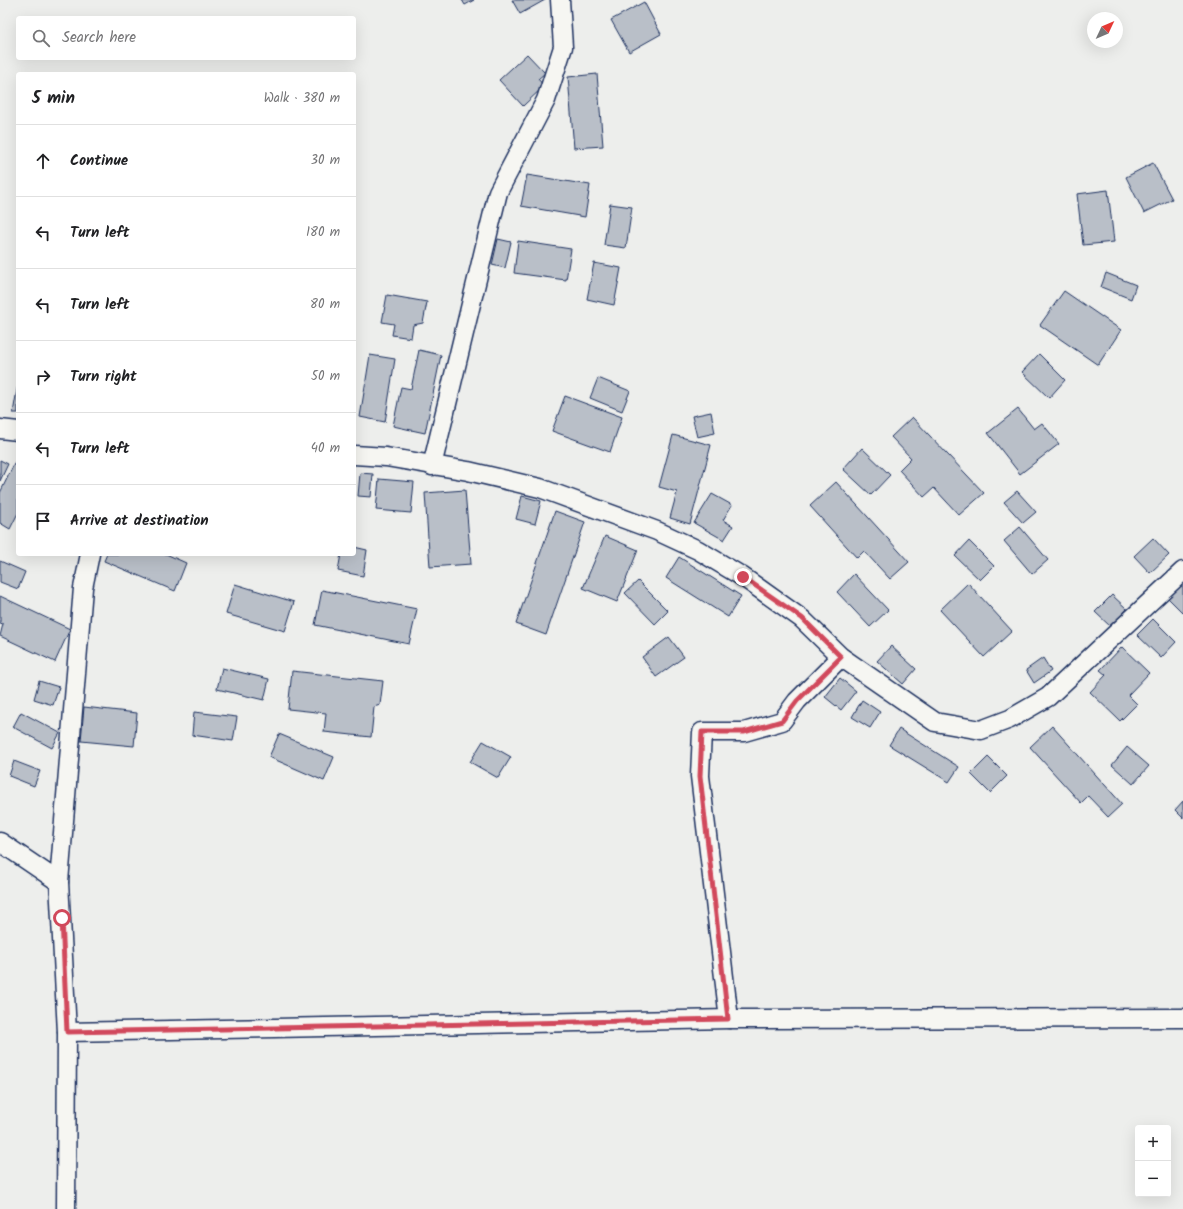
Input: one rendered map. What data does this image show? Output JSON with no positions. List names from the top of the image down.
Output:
{
  "north": "top right",
  "page": {
    "search": "Search here",
    "heading": ["5 min", "Walk · 380 m"],
    "list": [
      ["Continue", "30 m"],
      ["Turn left", "180 m"],
      ["Turn left", "80 m"],
      ["Turn right", "50 m"],
      ["Turn left", "40 m"],
      "Arrive at destination"
    ],
    "map_buttons": ["+", "−"]
  }
}
